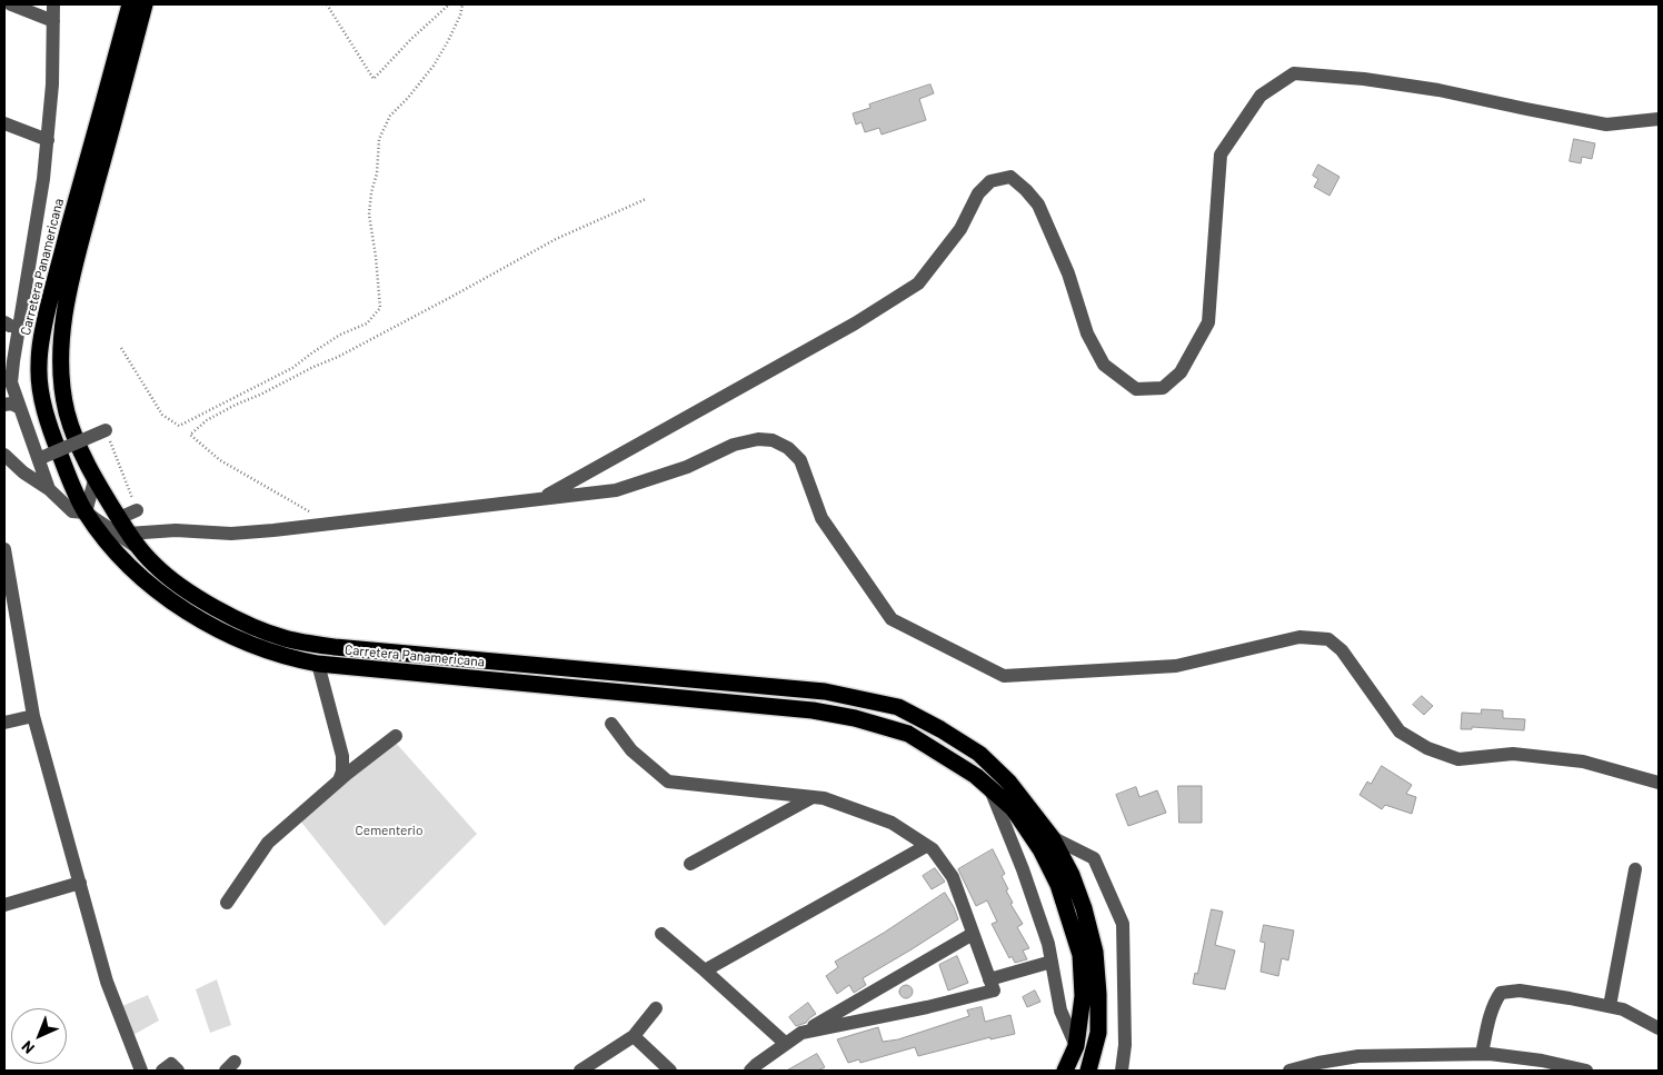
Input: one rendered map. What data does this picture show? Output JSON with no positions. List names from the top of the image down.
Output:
{
  "streets": {
    "highway": ["Carretera Panamericana"]
  },
  "parks": ["Cementerio"],
  "north": "bottom left"
}
